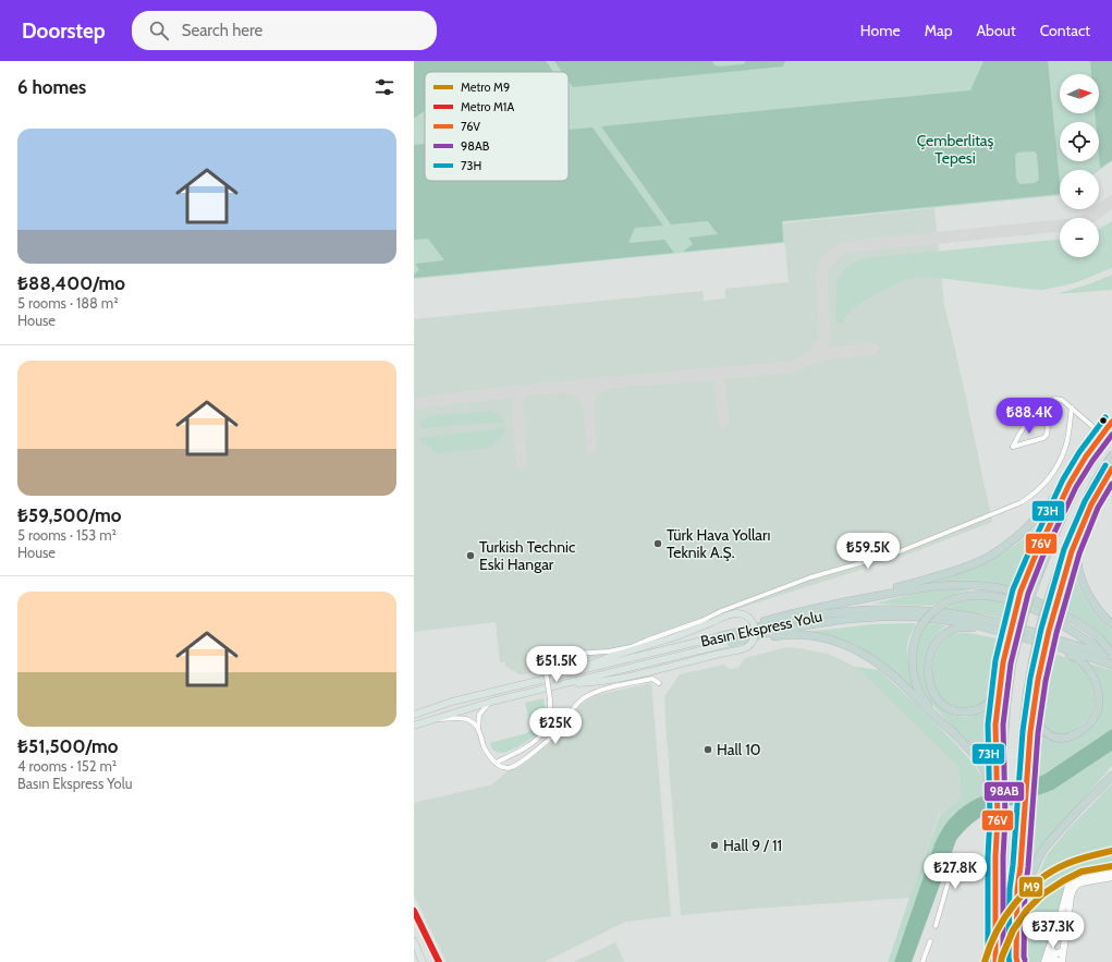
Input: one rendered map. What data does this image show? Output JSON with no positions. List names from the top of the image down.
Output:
{
  "streets": {
    "highway": ["Basın Ekspress Yolu"]
  },
  "parks": ["Çemberlitaş Tepesi"],
  "places": [
    "Türk Hava Yolları Teknik A.Ş.",
    "Turkish Technic Eski Hangar",
    "Hall 10",
    "Hall 9 / 11"
  ],
  "lines": [
    "transit line 73H",
    "transit line 76V",
    "transit line 98AB",
    "metro line M9",
    "metro line M1A"
  ],
  "legend": [
    "Metro M9",
    "Metro M1A",
    "76V",
    "98AB",
    "73H"
  ],
  "north": "right",
  "page": {
    "header": "Doorstep",
    "search": "Search here",
    "nav": [
      "Home",
      "Map",
      "About",
      "Contact"
    ],
    "heading": "6 homes",
    "map_buttons": ["+", "−"],
    "list": [
      {
        "name": "₺88,400/mo",
        "note": "5 rooms · 188 m² · House"
      },
      {
        "name": "₺59,500/mo",
        "note": "5 rooms · 153 m² · House"
      },
      {
        "name": "₺51,500/mo",
        "note": "4 rooms · 152 m² · Basın Ekspress Yolu"
      }
    ],
    "price": [
      "₺88.4K",
      "₺59.5K",
      "₺51.5K",
      "₺25K",
      "₺27.8K",
      "₺37.3K"
    ]
  }
}
